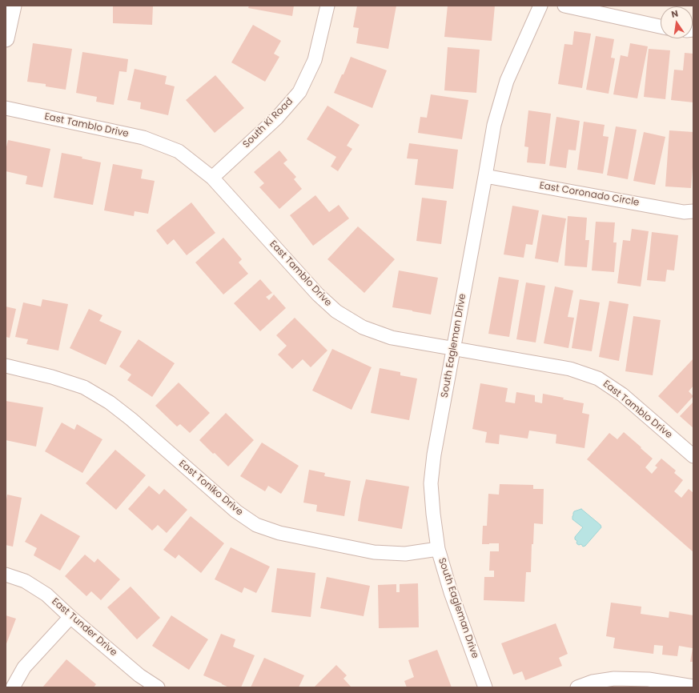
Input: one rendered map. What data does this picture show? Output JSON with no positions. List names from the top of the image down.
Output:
{
  "streets": {
    "street": [
      "South Ki Road",
      "East Tamblo Drive",
      "East Coronado Circle",
      "South Eagleman Drive",
      "East Toniko Drive",
      "East Tunder Drive"
    ]
  },
  "crossings": [
    ["South Ki Road", "East Tamblo Drive"],
    ["East Tamblo Drive", "South Eagleman Drive"],
    ["East Coronado Circle", "South Eagleman Drive"],
    ["South Eagleman Drive", "East Toniko Drive"]
  ],
  "north": "top"
}
